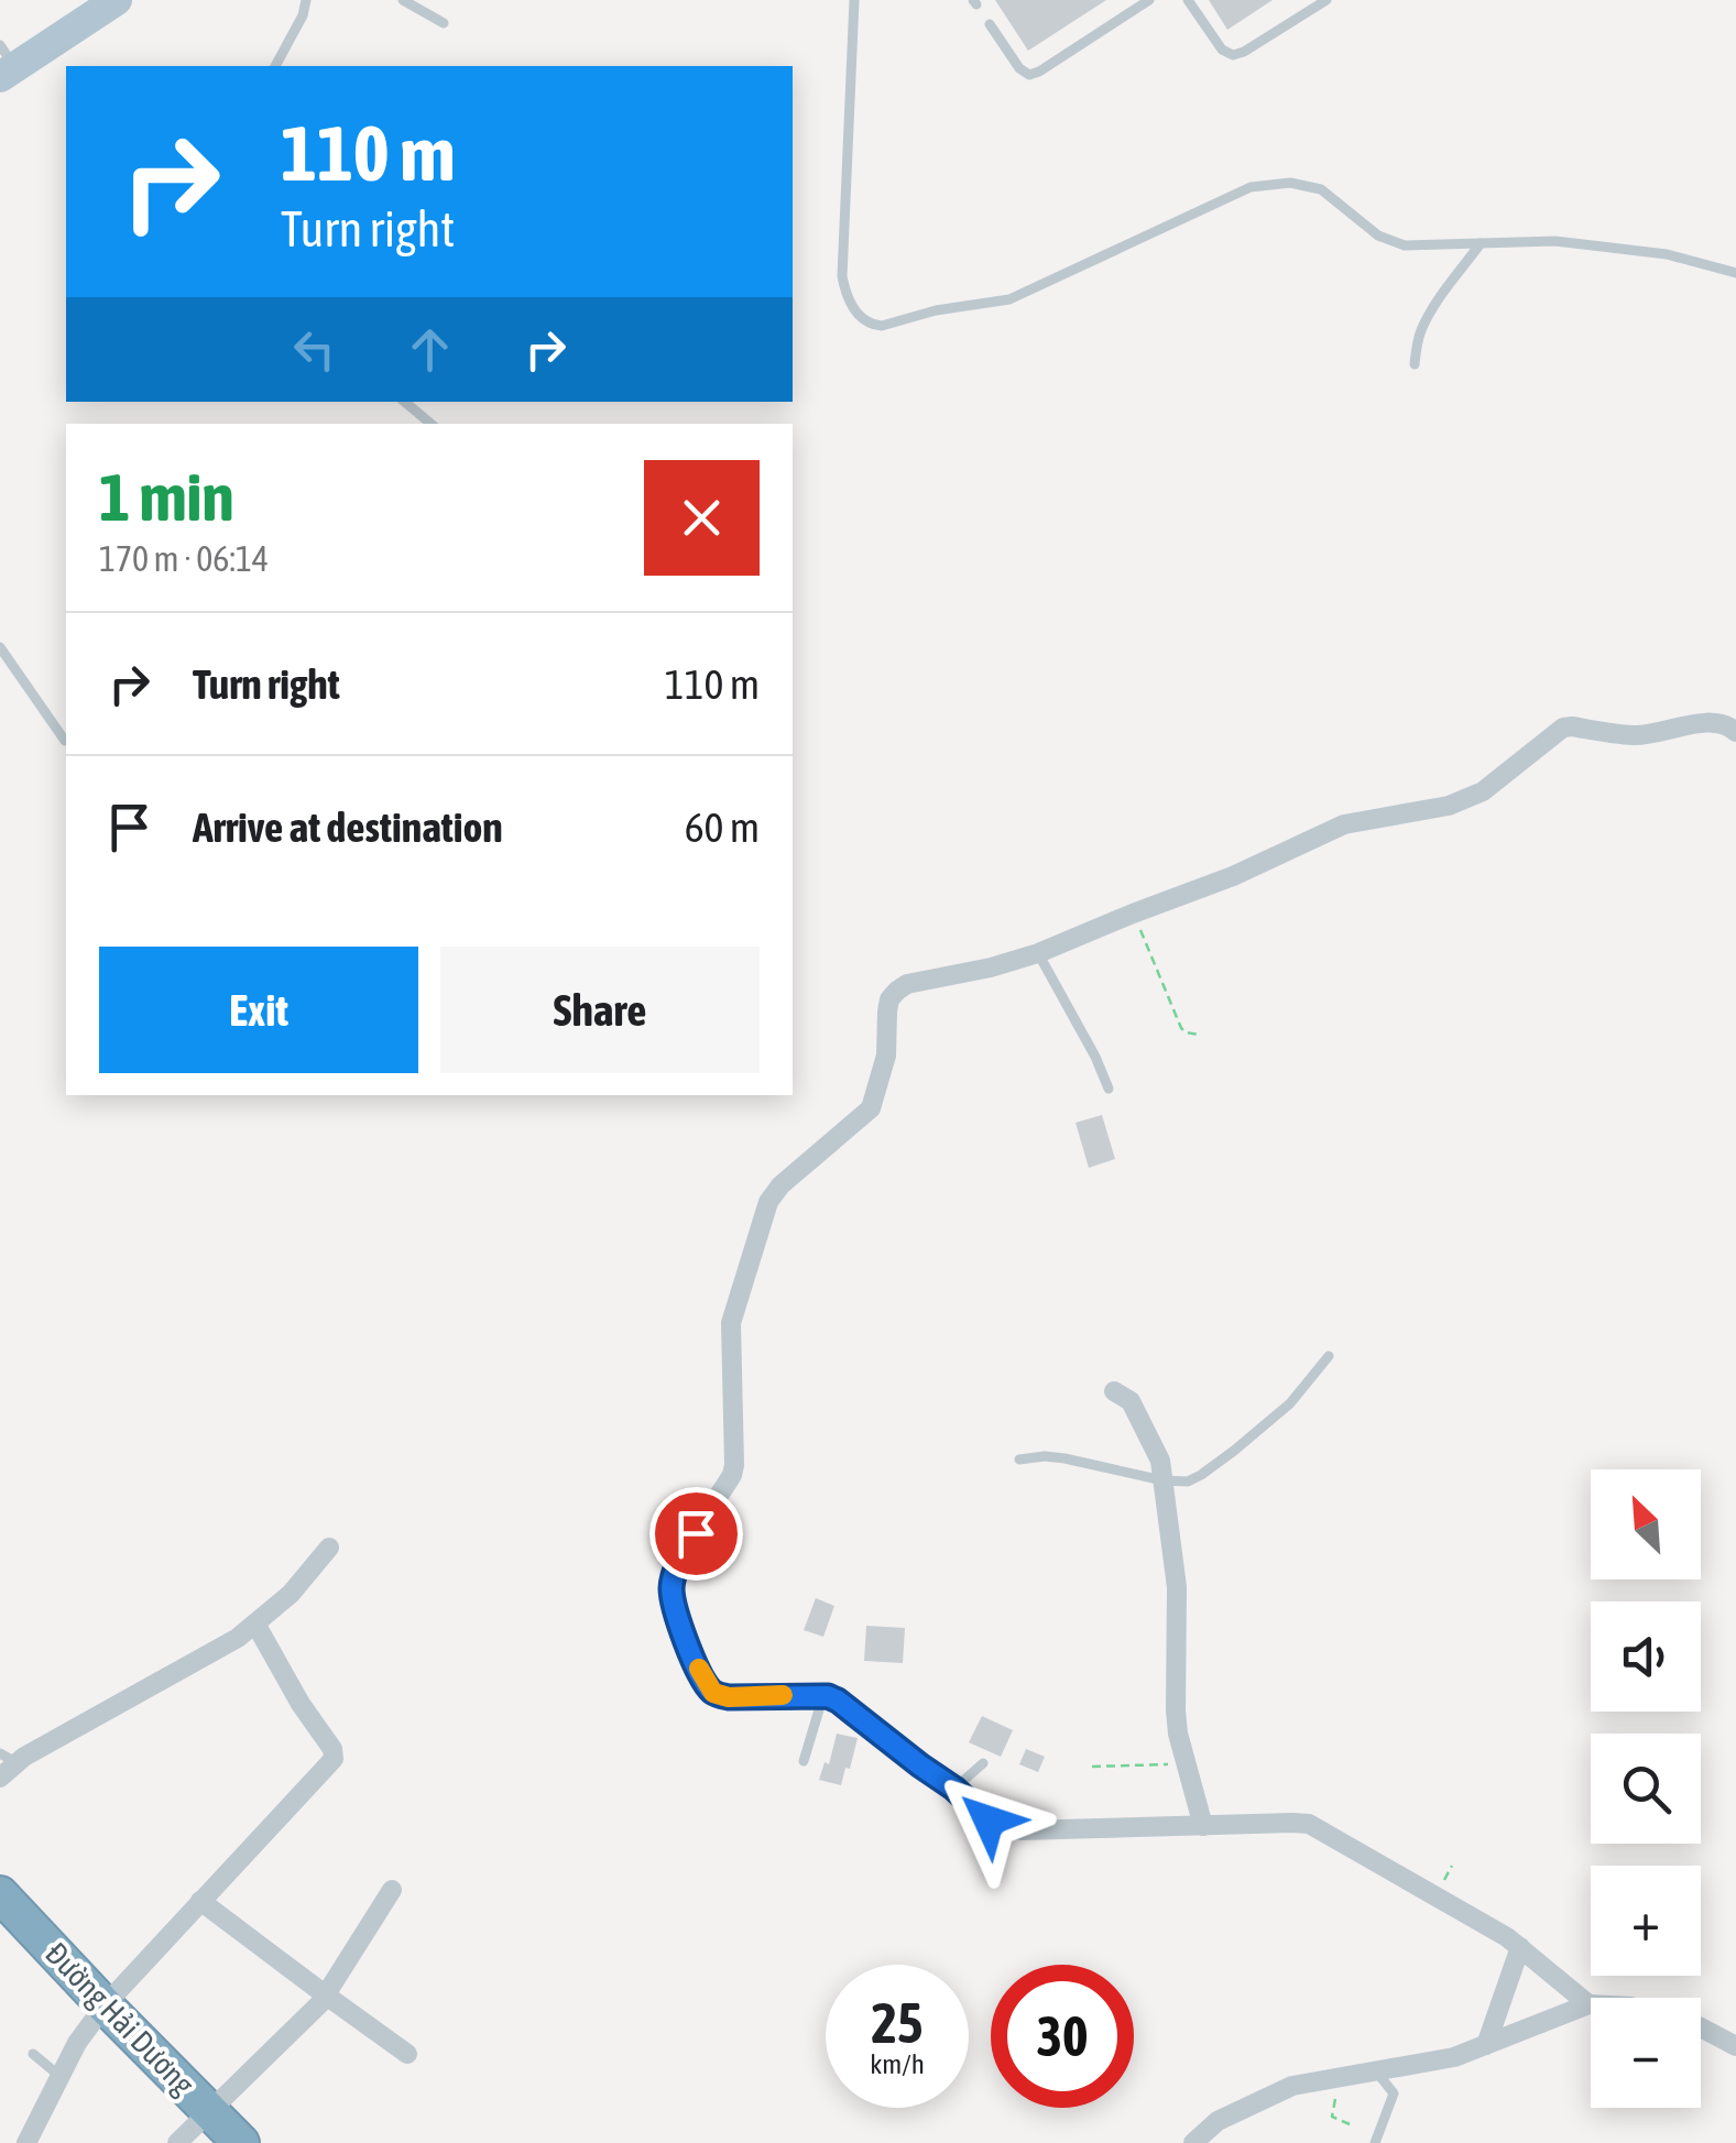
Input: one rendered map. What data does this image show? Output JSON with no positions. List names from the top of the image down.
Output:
{
  "streets": {
    "highway": ["Đường Hải Dương"]
  },
  "north": "top left",
  "page": {
    "turn": ["110 m", "Turn right"],
    "heading": ["1 min", "170 m · 06:14"],
    "list": [
      {
        "name": "Turn right",
        "value": "110 m"
      },
      {
        "name": "Arrive at destination",
        "value": "60 m"
      }
    ],
    "buttons": ["Exit", "Share"],
    "map_buttons": ["+", "−"],
    "speed": "25 km/h",
    "limit": "30"
  }
}
